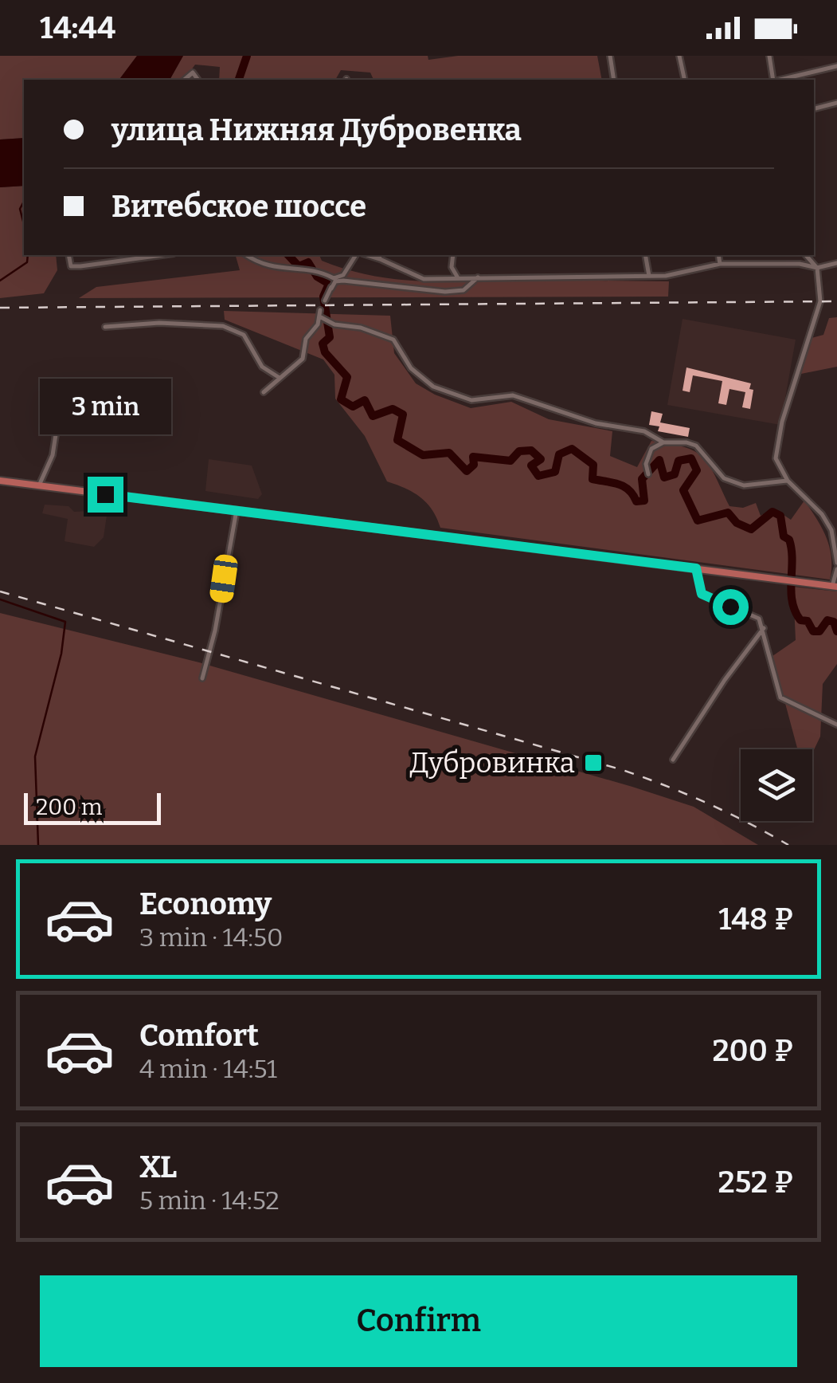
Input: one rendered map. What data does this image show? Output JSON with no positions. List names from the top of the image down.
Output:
{
  "places": {
    "transit": ["Дубровинка"]
  },
  "scale_bar": "200 m",
  "page": {
    "status": "14:44",
    "banner": ["улица Нижняя Дубровенка", "Витебское шоссе"],
    "bubble": "3 min",
    "scale": "200 m",
    "list": [
      {
        "name": "Economy",
        "note": "3 min · 14:50",
        "value": "148 ₽"
      },
      {
        "name": "Comfort",
        "note": "4 min · 14:51",
        "value": "200 ₽"
      },
      {
        "name": "XL",
        "note": "5 min · 14:52",
        "value": "252 ₽"
      }
    ],
    "buttons": "Confirm"
  }
}
